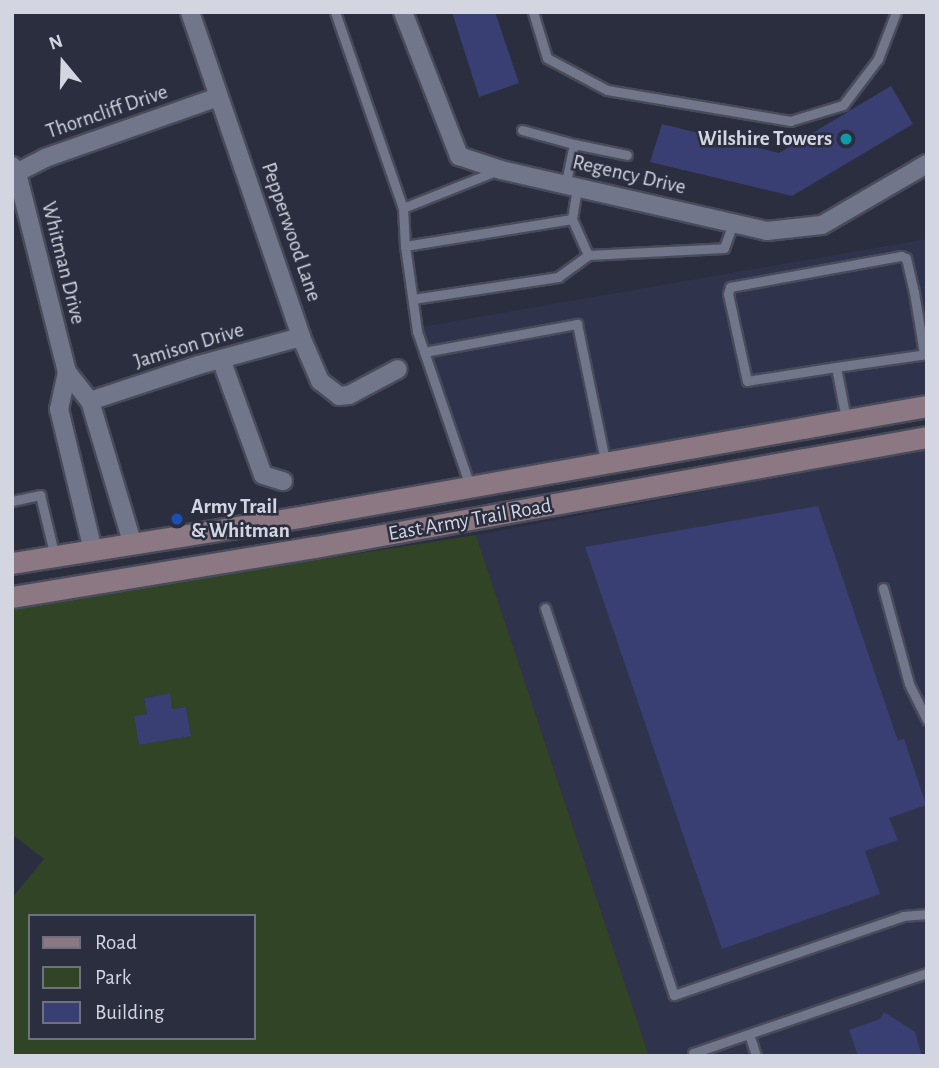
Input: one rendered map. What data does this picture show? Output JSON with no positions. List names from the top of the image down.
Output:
{
  "streets": {
    "main road": ["East Army Trail Road"],
    "street": [
      "Thorncliff Drive",
      "Regency Drive",
      "Pepperwood Lane",
      "Whitman Drive",
      "Jamison Drive"
    ]
  },
  "crossings": [
    ["Thorncliff Drive", "Pepperwood Lane"],
    ["Thorncliff Drive", "Whitman Drive"],
    ["Pepperwood Lane", "Jamison Drive"],
    ["Whitman Drive", "Jamison Drive"],
    ["Whitman Drive", "East Army Trail Road"]
  ],
  "places": ["Wilshire Towers", "Army Trail & Whitman"],
  "legend": ["Road", "Park", "Building"],
  "north": "top"
}
